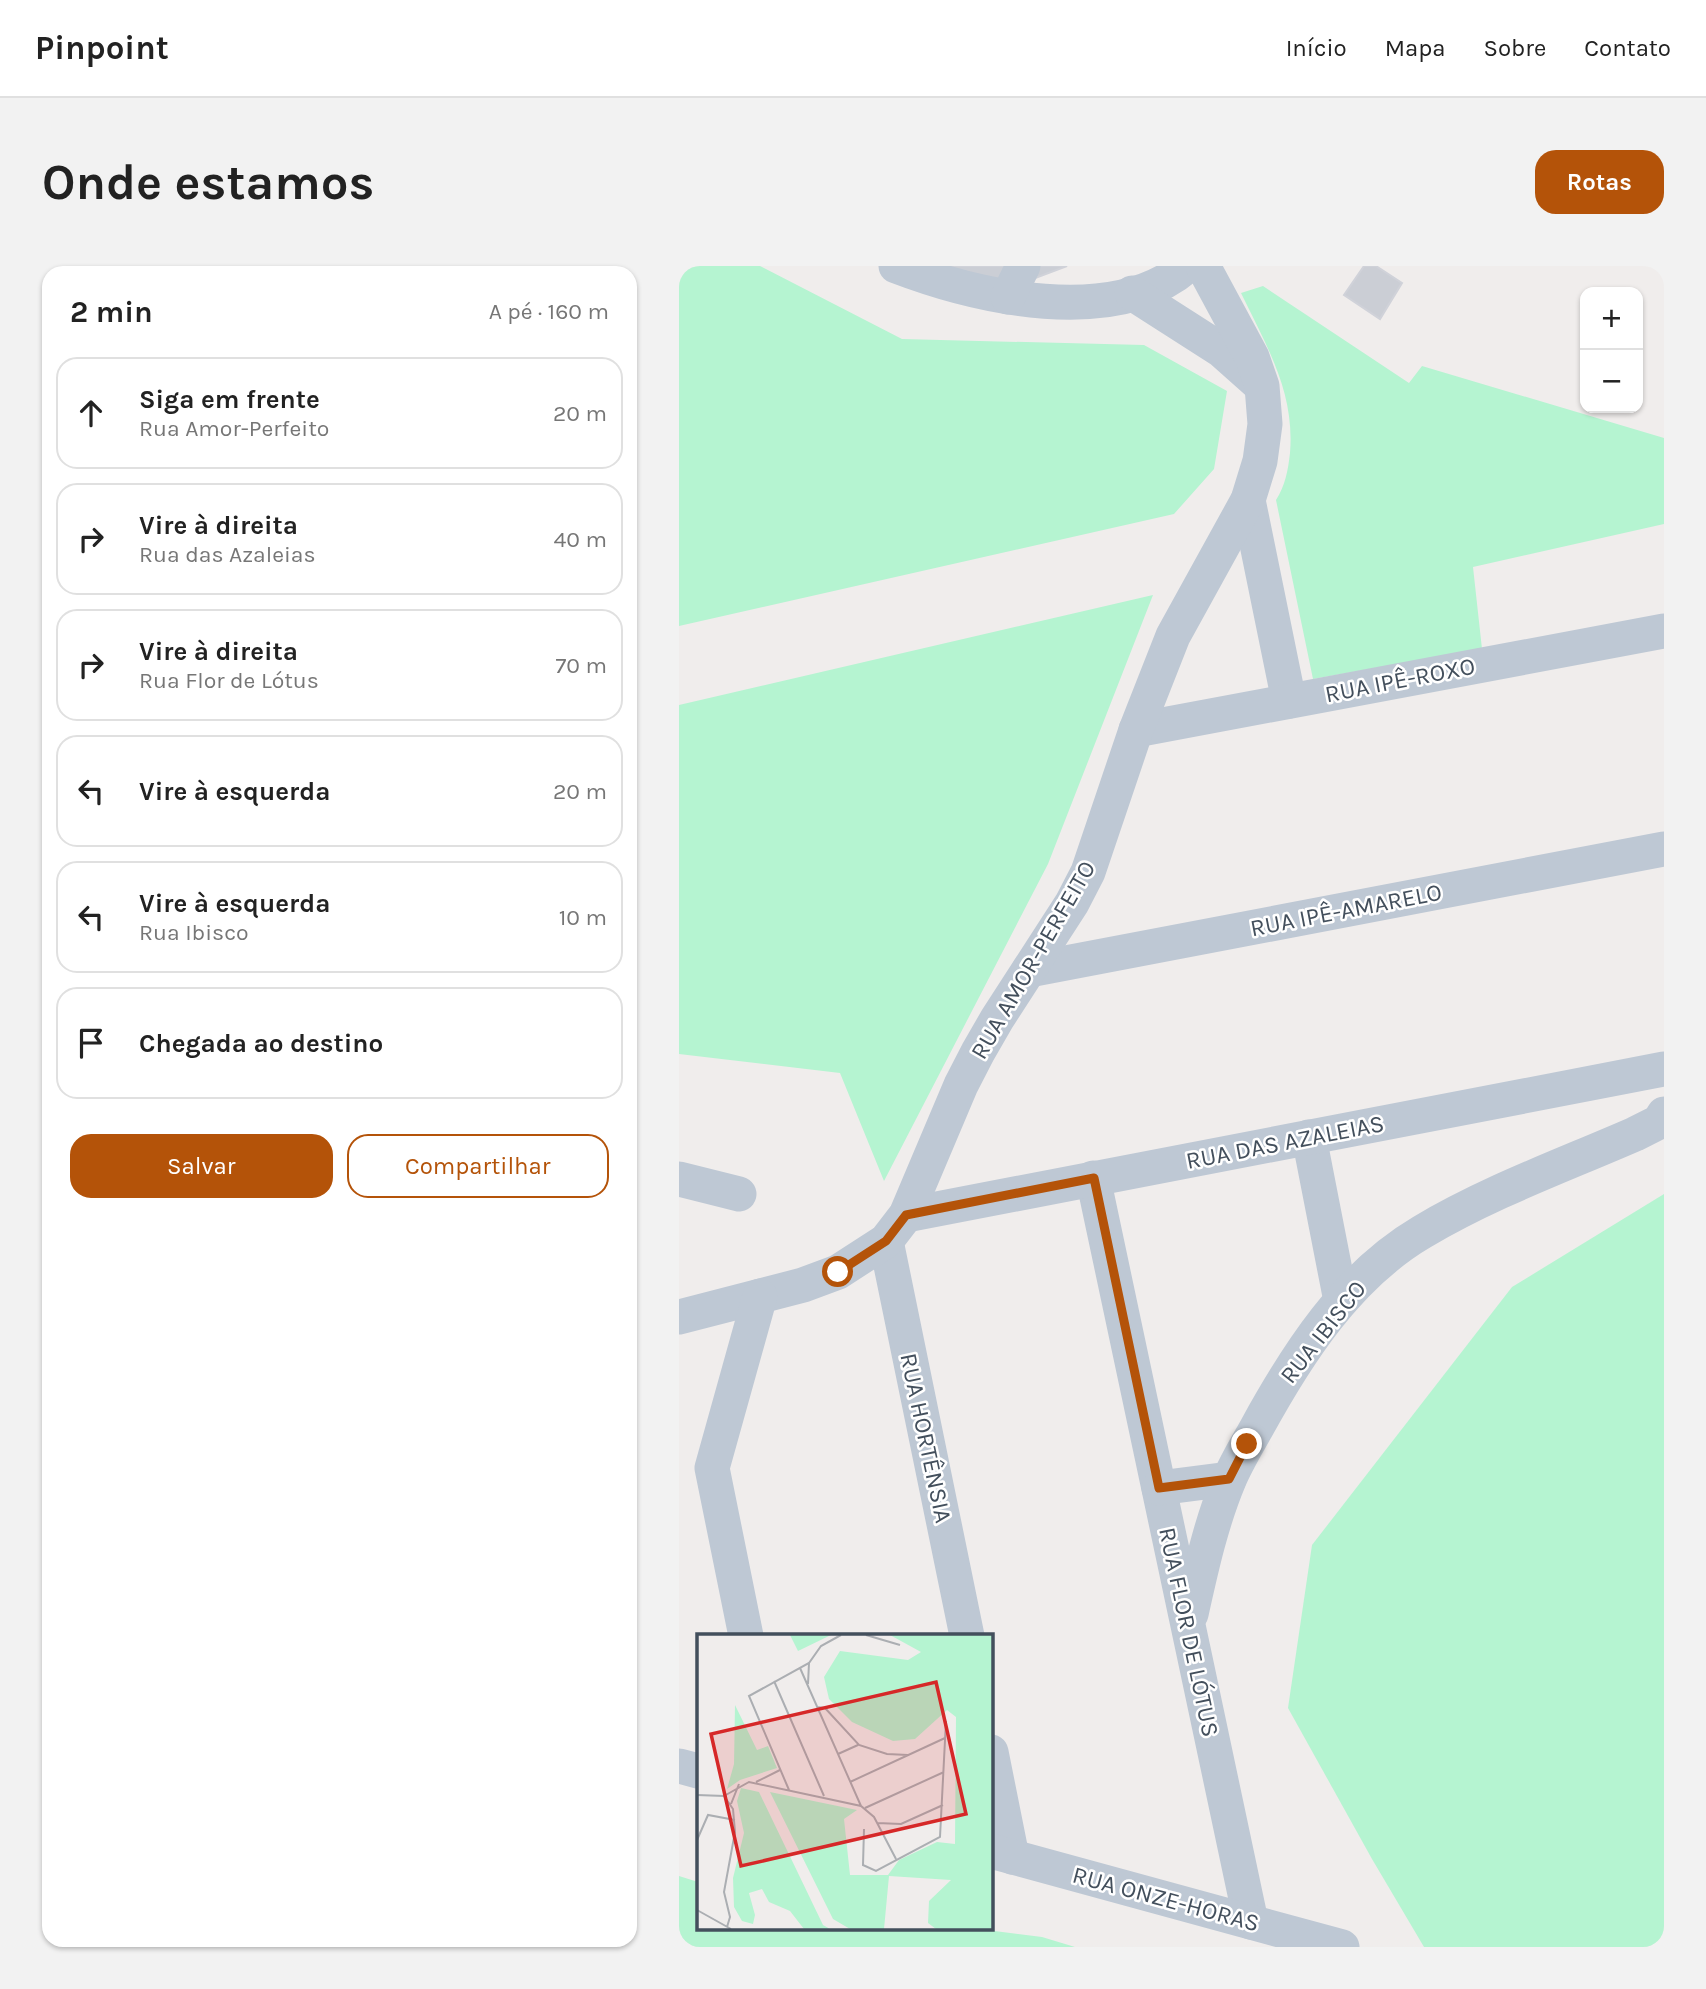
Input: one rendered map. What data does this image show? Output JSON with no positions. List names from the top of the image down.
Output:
{
  "streets": {
    "street": [
      "RUA IPÊ-ROXO",
      "RUA IPÊ-AMARELO",
      "RUA AMOR-PERFEITO",
      "RUA DAS AZALEIAS",
      "RUA IBISCO",
      "RUA HORTÊNSIA",
      "RUA FLOR DE LÓTUS",
      "RUA ONZE-HORAS"
    ]
  },
  "crossings": [
    ["RUA IPÊ-ROXO", "RUA AMOR-PERFEITO"],
    ["RUA IPÊ-AMARELO", "RUA AMOR-PERFEITO"],
    ["RUA AMOR-PERFEITO", "RUA DAS AZALEIAS"],
    ["RUA AMOR-PERFEITO", "RUA HORTÊNSIA"],
    ["RUA DAS AZALEIAS", "RUA HORTÊNSIA"],
    ["RUA DAS AZALEIAS", "RUA FLOR DE LÓTUS"],
    ["RUA IBISCO", "RUA FLOR DE LÓTUS"],
    ["RUA FLOR DE LÓTUS", "RUA ONZE-HORAS"]
  ],
  "page": {
    "header": "Pinpoint",
    "nav": [
      "Início",
      "Mapa",
      "Sobre",
      "Contato"
    ],
    "buttons": [
      "Rotas",
      ["Salvar", "Compartilhar"]
    ],
    "title": "Onde estamos",
    "heading": ["2 min", "A pé · 160 m"],
    "map_buttons": ["+", "−"],
    "list": [
      ["Siga em frente", "Rua Amor-Perfeito", "20 m"],
      ["Vire à direita", "Rua das Azaleias", "40 m"],
      ["Vire à direita", "Rua Flor de Lótus", "70 m"],
      ["Vire à esquerda", "20 m"],
      ["Vire à esquerda", "Rua Ibisco", "10 m"],
      "Chegada ao destino"
    ]
  }
}
